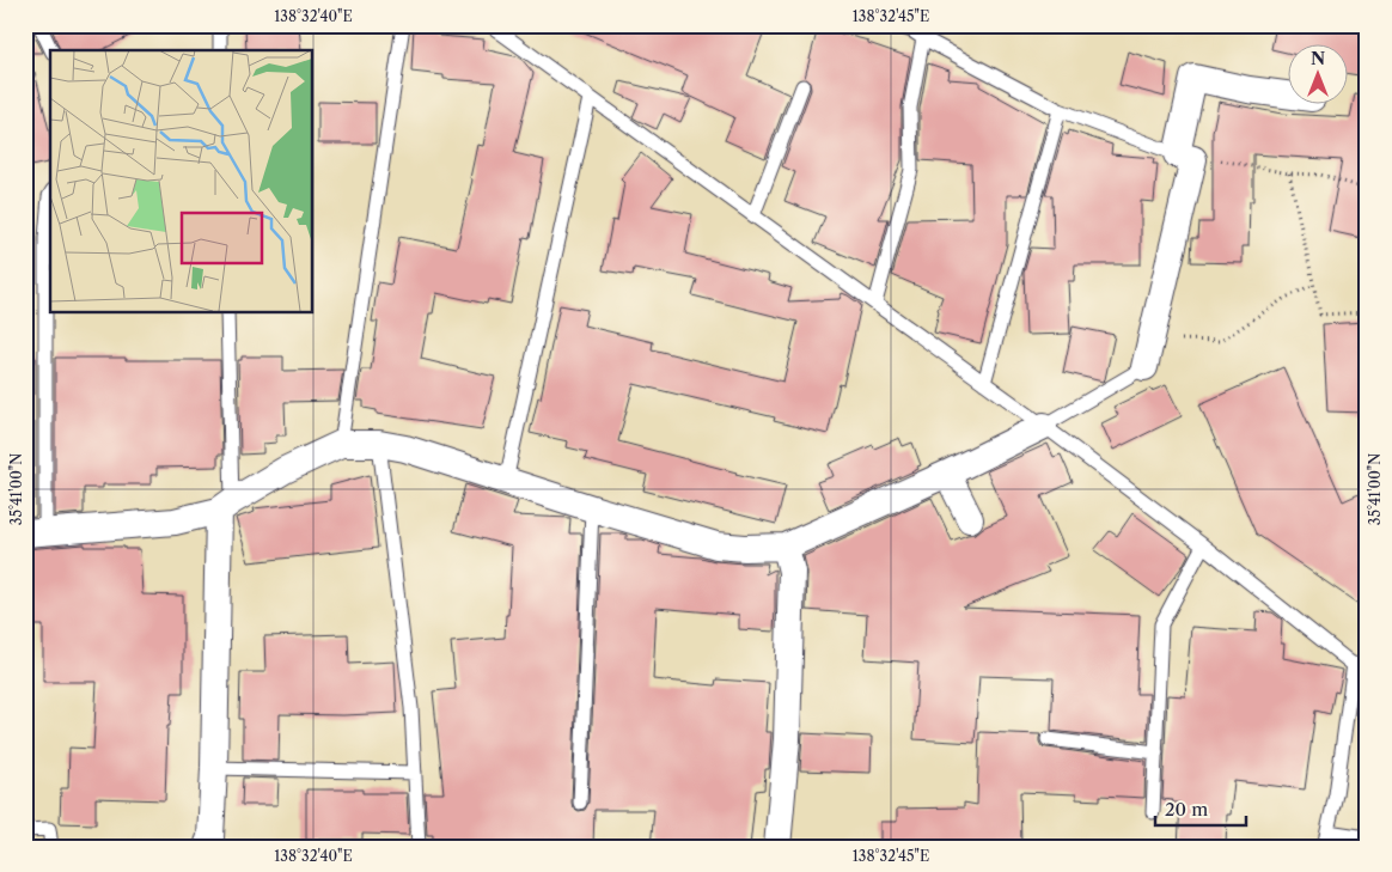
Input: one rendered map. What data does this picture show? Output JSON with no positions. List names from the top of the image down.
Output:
{
  "scale_bar": "20 m",
  "north": "top",
  "coordinates": ["138°32'40\"E", "138°32'45\"E", "35°41'00\"N"]
}
